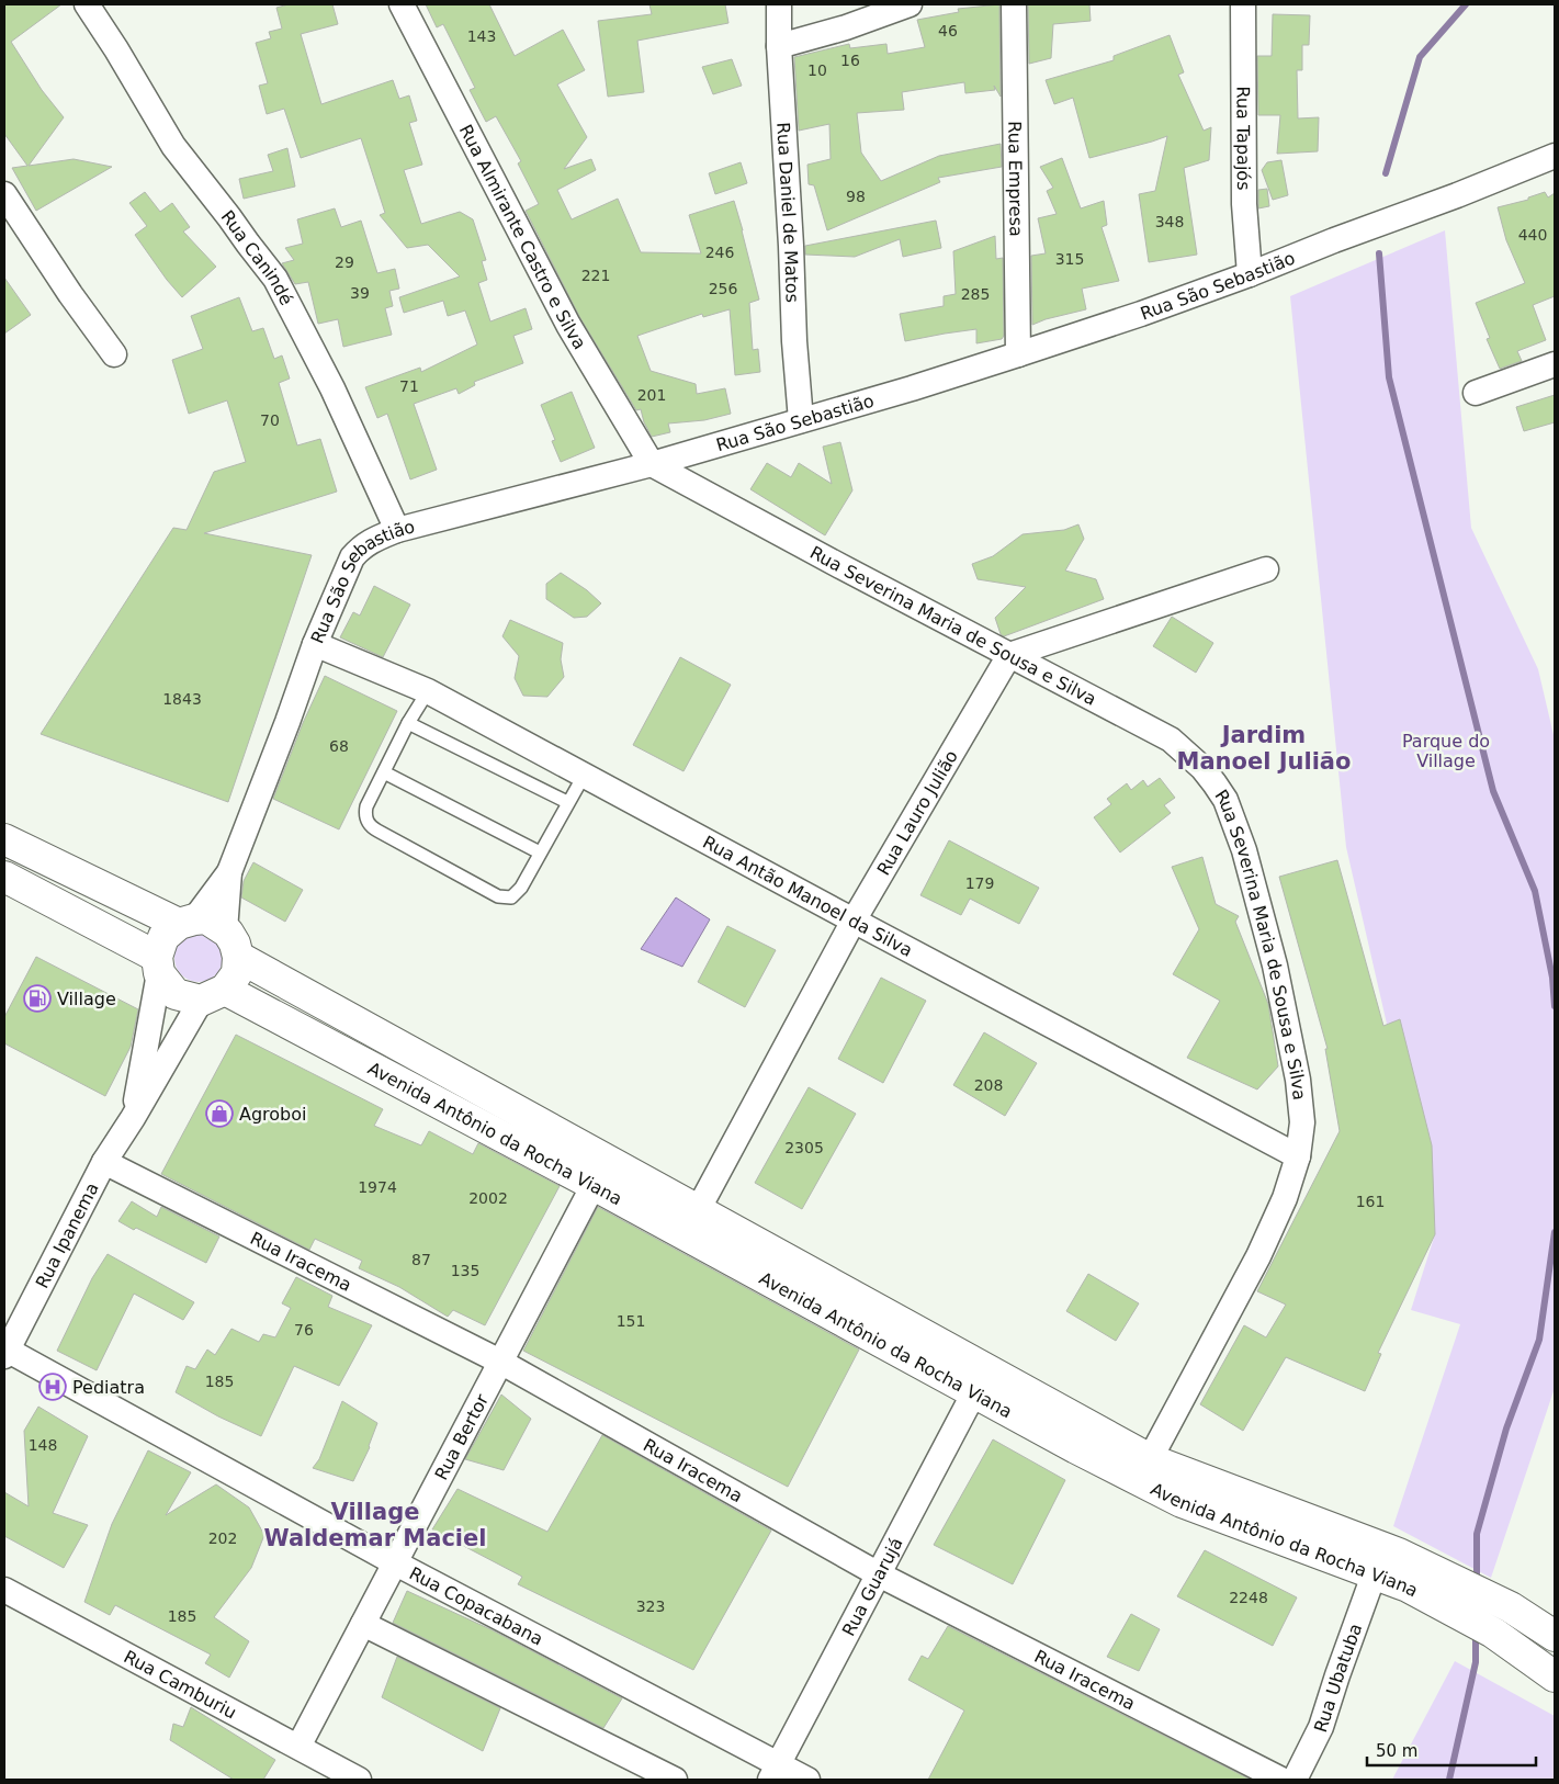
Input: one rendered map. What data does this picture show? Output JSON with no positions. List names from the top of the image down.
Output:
{
  "streets": {
    "main road": ["Avenida Antônio da Rocha Viana"],
    "street": [
      "Rua Tapajós",
      "Rua Empresa",
      "Rua Daniel de Matos",
      "Rua Almirante Castro e Silva",
      "Rua Canindé",
      "Rua São Sebastião",
      "Rua Severina Maria de Sousa e Silva",
      "Rua Lauro Julião",
      "Rua Antão Manoel da Silva",
      "Rua Ipanema",
      "Rua Iracema",
      "Rua Bertor",
      "Rua Guarujá",
      "Rua Copacabana",
      "Rua Ubatuba",
      "Rua Camburiu"
    ]
  },
  "crossings": [
    ["Rua Tapajós", "Rua São Sebastião"],
    ["Rua Empresa", "Rua São Sebastião"],
    ["Rua Daniel de Matos", "Rua São Sebastião"],
    ["Rua Almirante Castro e Silva", "Rua São Sebastião"],
    ["Rua Almirante Castro e Silva", "Rua Severina Maria de Sousa e Silva"],
    ["Rua Canindé", "Rua São Sebastião"],
    ["Rua São Sebastião", "Rua Severina Maria de Sousa e Silva"],
    ["Rua São Sebastião", "Rua Antão Manoel da Silva"],
    ["Rua São Sebastião", "Avenida Antônio da Rocha Viana"],
    ["Rua São Sebastião", "Rua Ipanema"],
    ["Rua Severina Maria de Sousa e Silva", "Rua Lauro Julião"],
    ["Rua Severina Maria de Sousa e Silva", "Rua Antão Manoel da Silva"],
    ["Rua Severina Maria de Sousa e Silva", "Avenida Antônio da Rocha Viana"],
    ["Rua Lauro Julião", "Rua Antão Manoel da Silva"],
    ["Rua Lauro Julião", "Avenida Antônio da Rocha Viana"],
    ["Avenida Antônio da Rocha Viana", "Rua Ipanema"],
    ["Avenida Antônio da Rocha Viana", "Rua Bertor"],
    ["Avenida Antônio da Rocha Viana", "Rua Guarujá"],
    ["Avenida Antônio da Rocha Viana", "Rua Ubatuba"],
    ["Rua Ipanema", "Rua Iracema"],
    ["Rua Ipanema", "Rua Copacabana"],
    ["Rua Iracema", "Rua Bertor"],
    ["Rua Iracema", "Rua Guarujá"],
    ["Rua Bertor", "Rua Copacabana"],
    ["Rua Bertor", "Rua Camburiu"],
    ["Rua Guarujá", "Rua Copacabana"]
  ],
  "districts": ["Jardim Manoel Julião", "Village Waldemar Maciel"],
  "parks": ["Parque do Village"],
  "places": {
    "fuel station": ["Village"],
    "shop": ["Agroboi"],
    "hospital": ["Pediatra"]
  },
  "house_numbers": [
    "46",
    "143",
    "16",
    "10",
    "98",
    "348",
    "440",
    "246",
    "315",
    "29",
    "221",
    "256",
    "39",
    "285",
    "71",
    "201",
    "70",
    "1843",
    "68",
    "179",
    "208",
    "2305",
    "1974",
    "2002",
    "161",
    "87",
    "135",
    "151",
    "76",
    "185",
    "148",
    "202",
    "2248",
    "323",
    "185"
  ],
  "scale_bar": "50 m"
}
